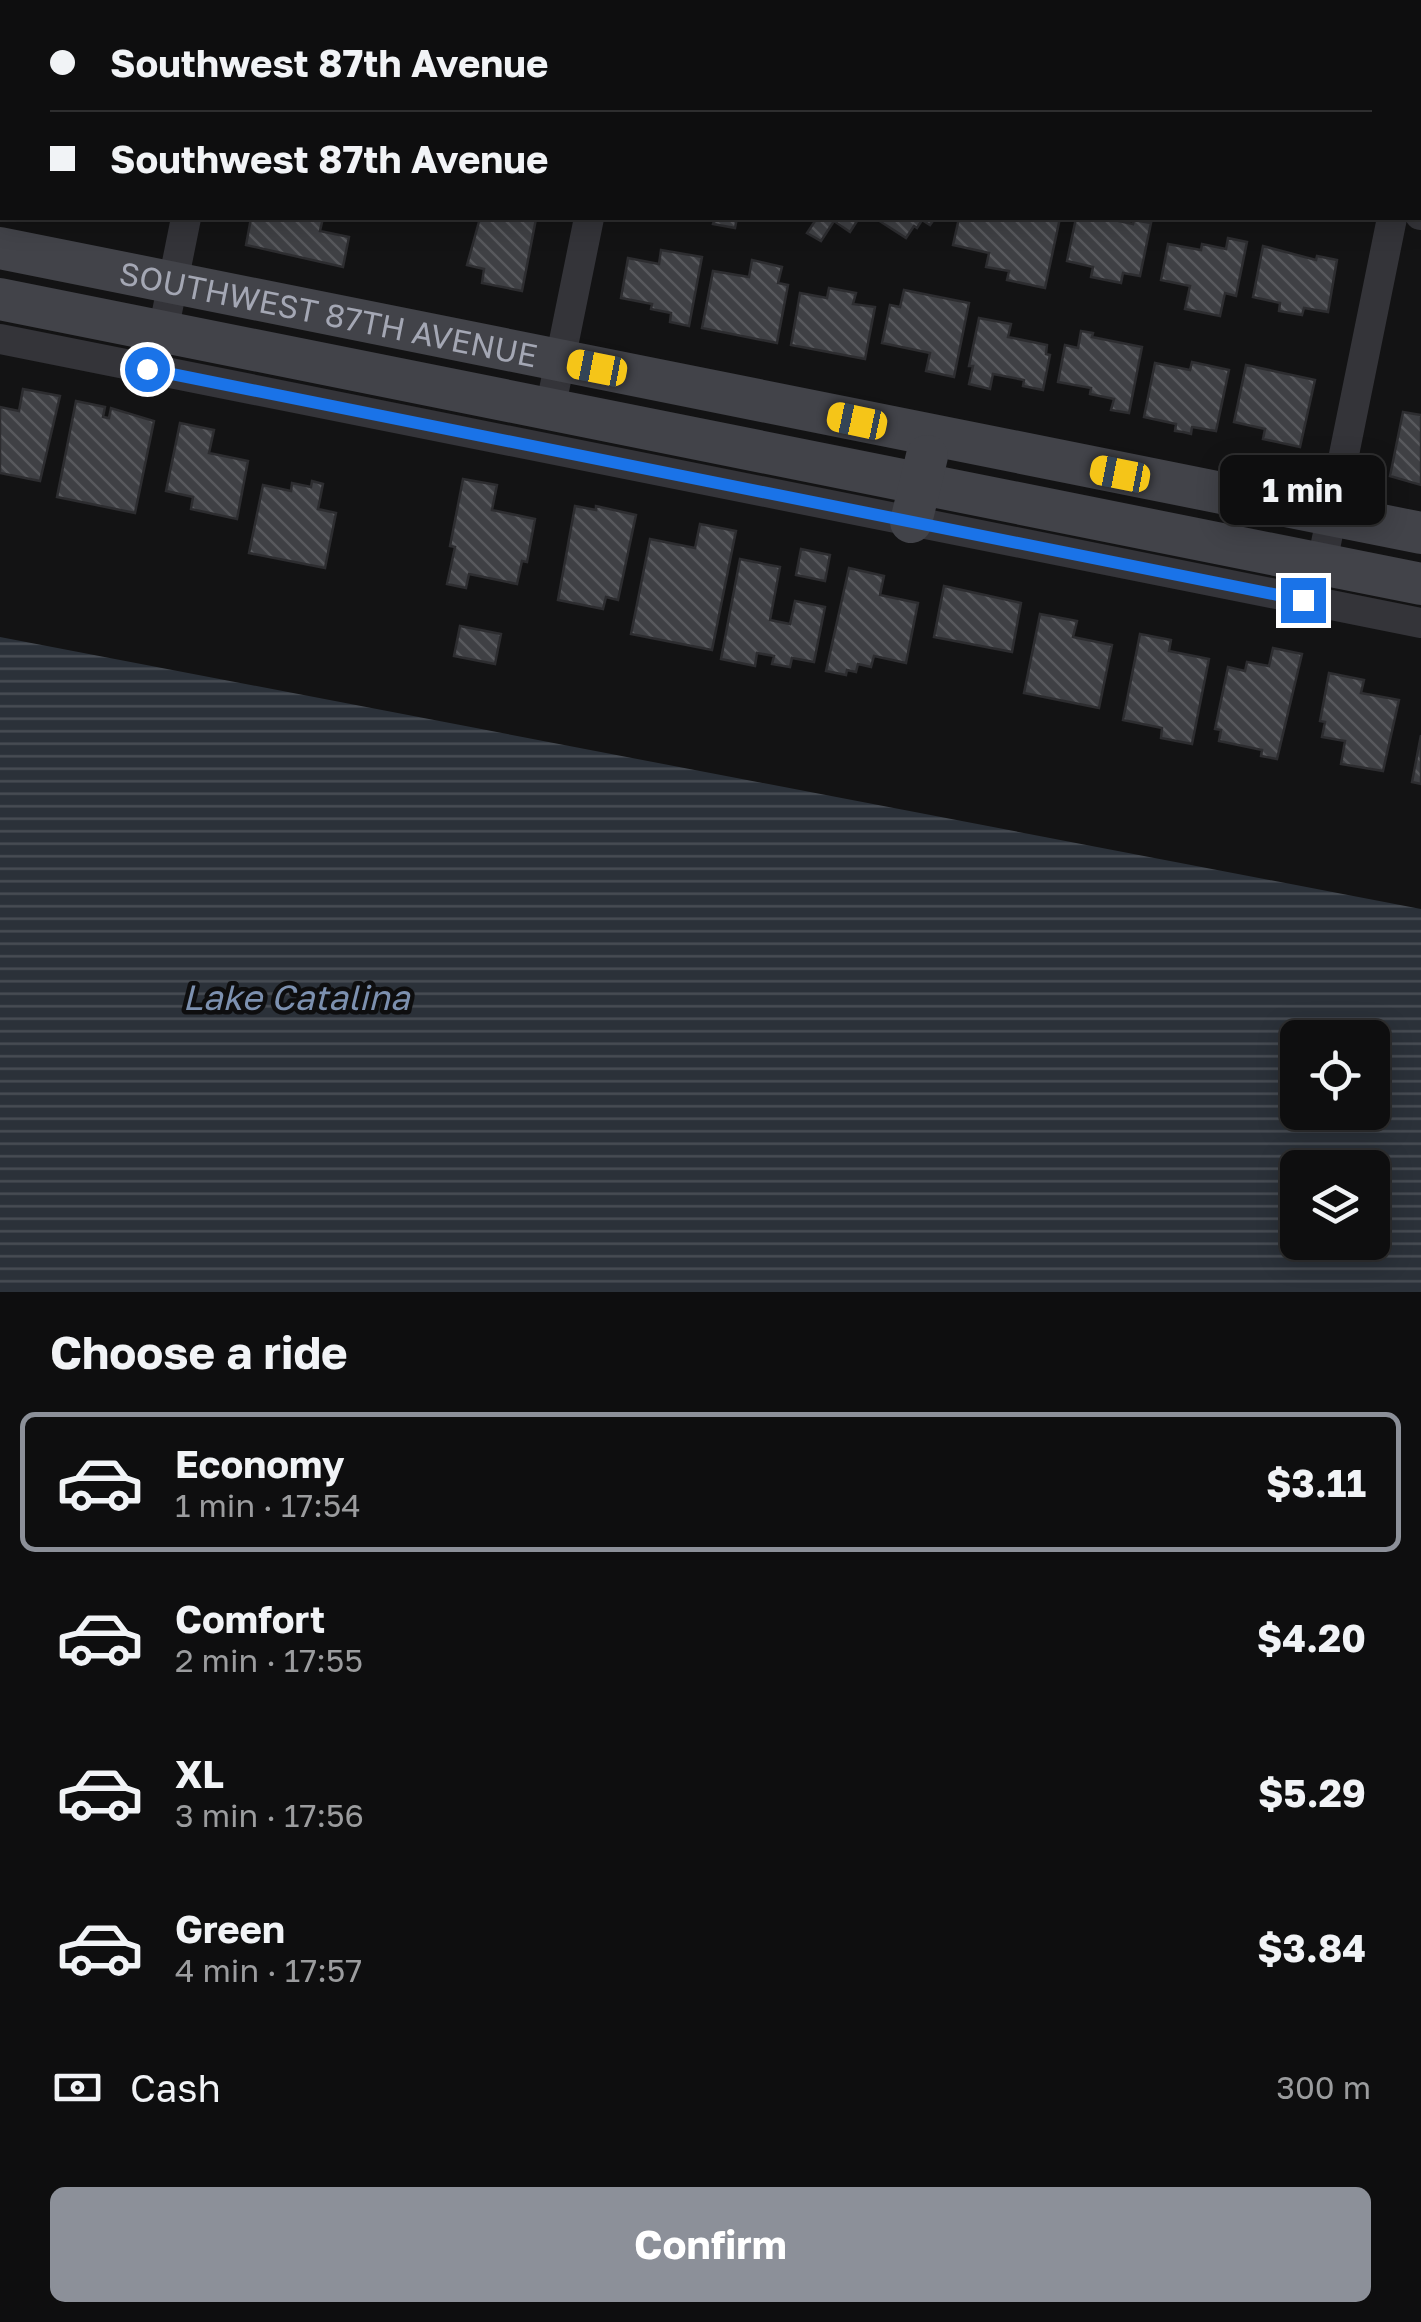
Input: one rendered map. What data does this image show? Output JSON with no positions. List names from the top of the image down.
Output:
{
  "streets": {
    "main road": ["SOUTHWEST 87TH AVENUE"]
  },
  "water": ["Lake Catalina"],
  "page": {
    "banner": ["Southwest 87th Avenue", "Southwest 87th Avenue"],
    "bubble": "1 min",
    "heading": "Choose a ride",
    "list": [
      {
        "name": "Economy",
        "note": "1 min · 17:54",
        "value": "$3.11"
      },
      {
        "name": "Comfort",
        "note": "2 min · 17:55",
        "value": "$4.20"
      },
      {
        "name": "XL",
        "note": "3 min · 17:56",
        "value": "$5.29"
      },
      {
        "name": "Green",
        "note": "4 min · 17:57",
        "value": "$3.84"
      }
    ],
    "pay": ["Cash", "300 m"],
    "buttons": "Confirm"
  }
}
